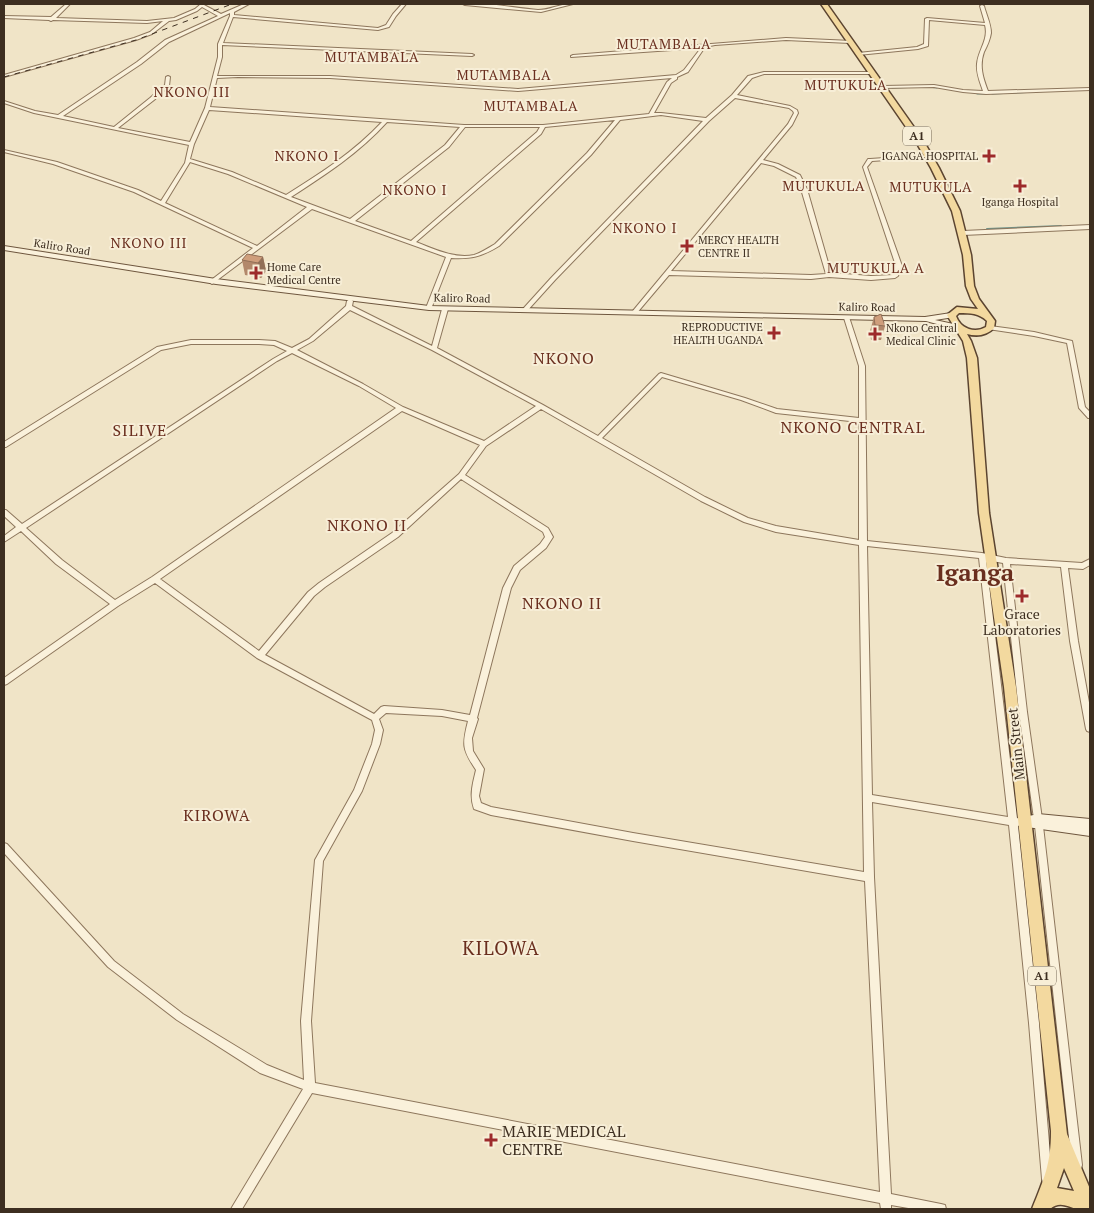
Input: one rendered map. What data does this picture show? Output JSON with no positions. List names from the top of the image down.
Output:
{
  "streets": {
    "main road": ["A1", "Kaliro Road", "Main Street"]
  },
  "crossings": [
    ["A1", "Kaliro Road"],
    ["A1", "Main Street"]
  ],
  "districts": [
    "MUTAMBALA",
    "MUTAMBALA",
    "MUTAMBALA",
    "MUTUKULA",
    "NKONO III",
    "MUTAMBALA",
    "NKONO I",
    "MUTUKULA",
    "MUTUKULA",
    "NKONO I",
    "NKONO I",
    "NKONO III",
    "MUTUKULA A",
    "NKONO",
    "NKONO CENTRAL",
    "SILIVE",
    "NKONO II",
    "Iganga",
    "NKONO II",
    "KIROWA",
    "KILOWA"
  ],
  "places": {
    "health": [
      "IGANGA HOSPITAL",
      "Iganga Hospital",
      "MERCY HEALTH CENTRE II",
      "Home Care Medical Centre",
      "REPRODUCTIVE HEALTH UGANDA",
      "Nkono Central Medical Clinic",
      "Grace Laboratories",
      "MARIE MEDICAL CENTRE"
    ]
  }
}
